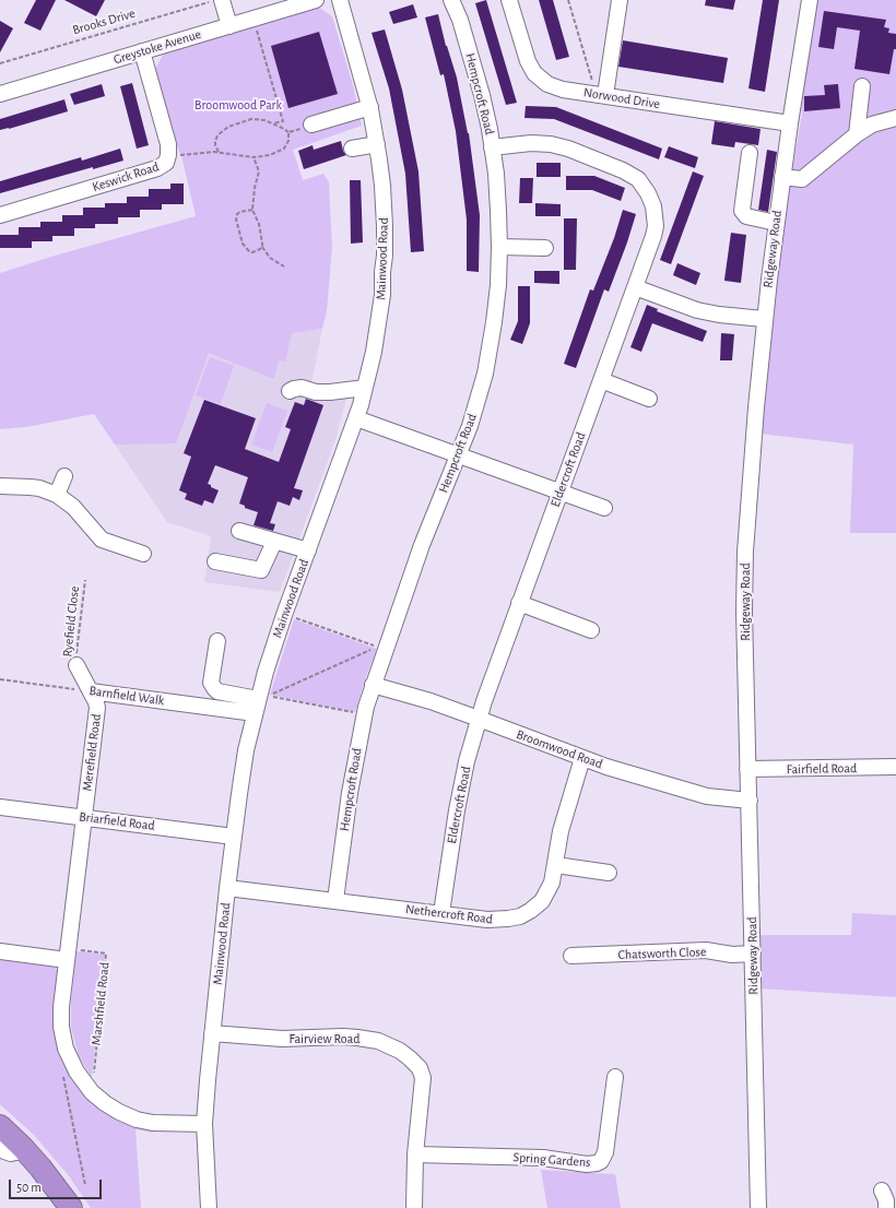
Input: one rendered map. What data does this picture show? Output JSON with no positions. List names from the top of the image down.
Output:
{
  "streets": {
    "street": [
      "Greystoke Avenue",
      "Hempcroft Road",
      "Norwood Drive",
      "Keswick Road",
      "Ridgeway Road",
      "Mainwood Road",
      "Eldercroft Road",
      "Barnfield Walk",
      "Broomwood Road",
      "Merefield Road",
      "Fairfield Road",
      "Briarfield Road",
      "Nethercroft Road",
      "Chatsworth Close",
      "Fairview Road",
      "Spring Gardens"
    ],
    "path": ["Brooks Drive", "Ryefield Close", "Marshfield Road"]
  },
  "crossings": [
    ["Greystoke Avenue", "Keswick Road"],
    ["Hempcroft Road", "Eldercroft Road"],
    ["Hempcroft Road", "Broomwood Road"],
    ["Hempcroft Road", "Nethercroft Road"],
    ["Norwood Drive", "Ridgeway Road"],
    ["Ridgeway Road", "Broomwood Road"],
    ["Ridgeway Road", "Fairfield Road"],
    ["Ridgeway Road", "Chatsworth Close"],
    ["Mainwood Road", "Barnfield Walk"],
    ["Mainwood Road", "Briarfield Road"],
    ["Mainwood Road", "Nethercroft Road"],
    ["Mainwood Road", "Fairview Road"],
    ["Eldercroft Road", "Broomwood Road"],
    ["Eldercroft Road", "Nethercroft Road"],
    ["Ryefield Close", "Merefield Road"],
    ["Barnfield Walk", "Merefield Road"],
    ["Broomwood Road", "Nethercroft Road"],
    ["Merefield Road", "Briarfield Road"],
    ["Fairview Road", "Spring Gardens"]
  ],
  "parks": ["Broomwood Park"],
  "scale_bar": "50 m"
}
